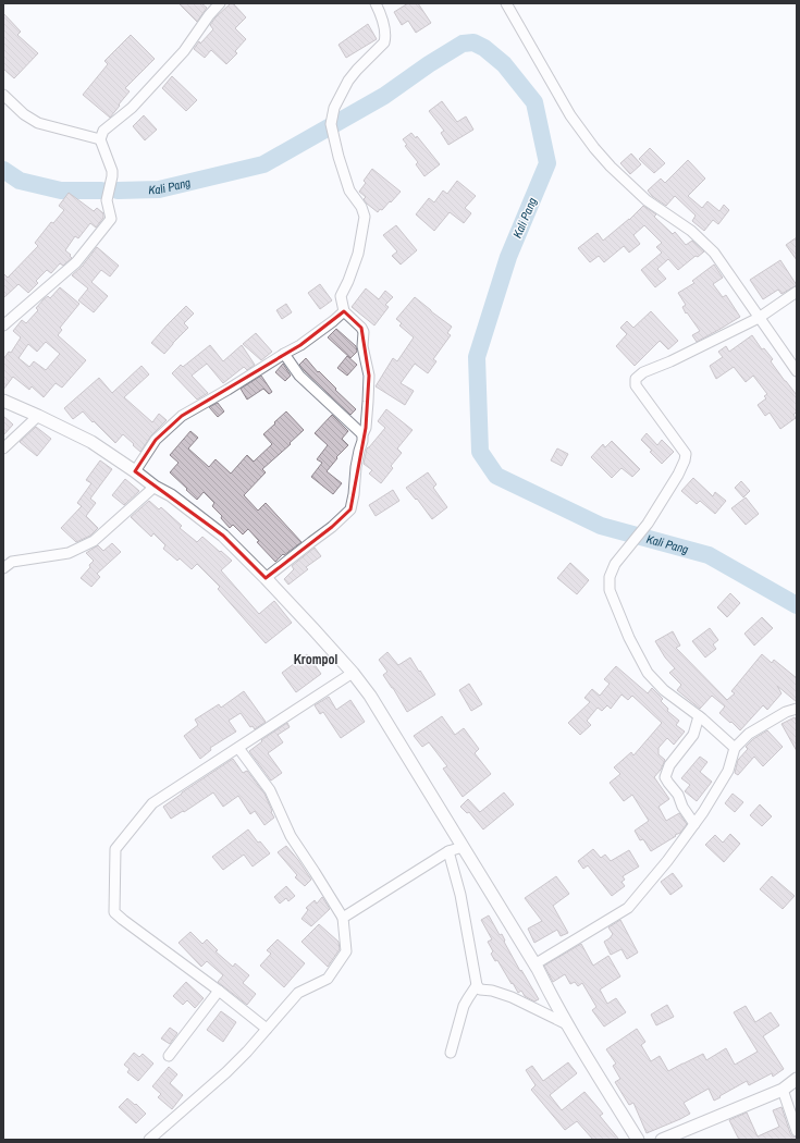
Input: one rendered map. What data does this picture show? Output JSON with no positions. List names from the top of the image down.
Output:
{
  "districts": ["Krompol"],
  "water": ["Kali Pang"]
}
